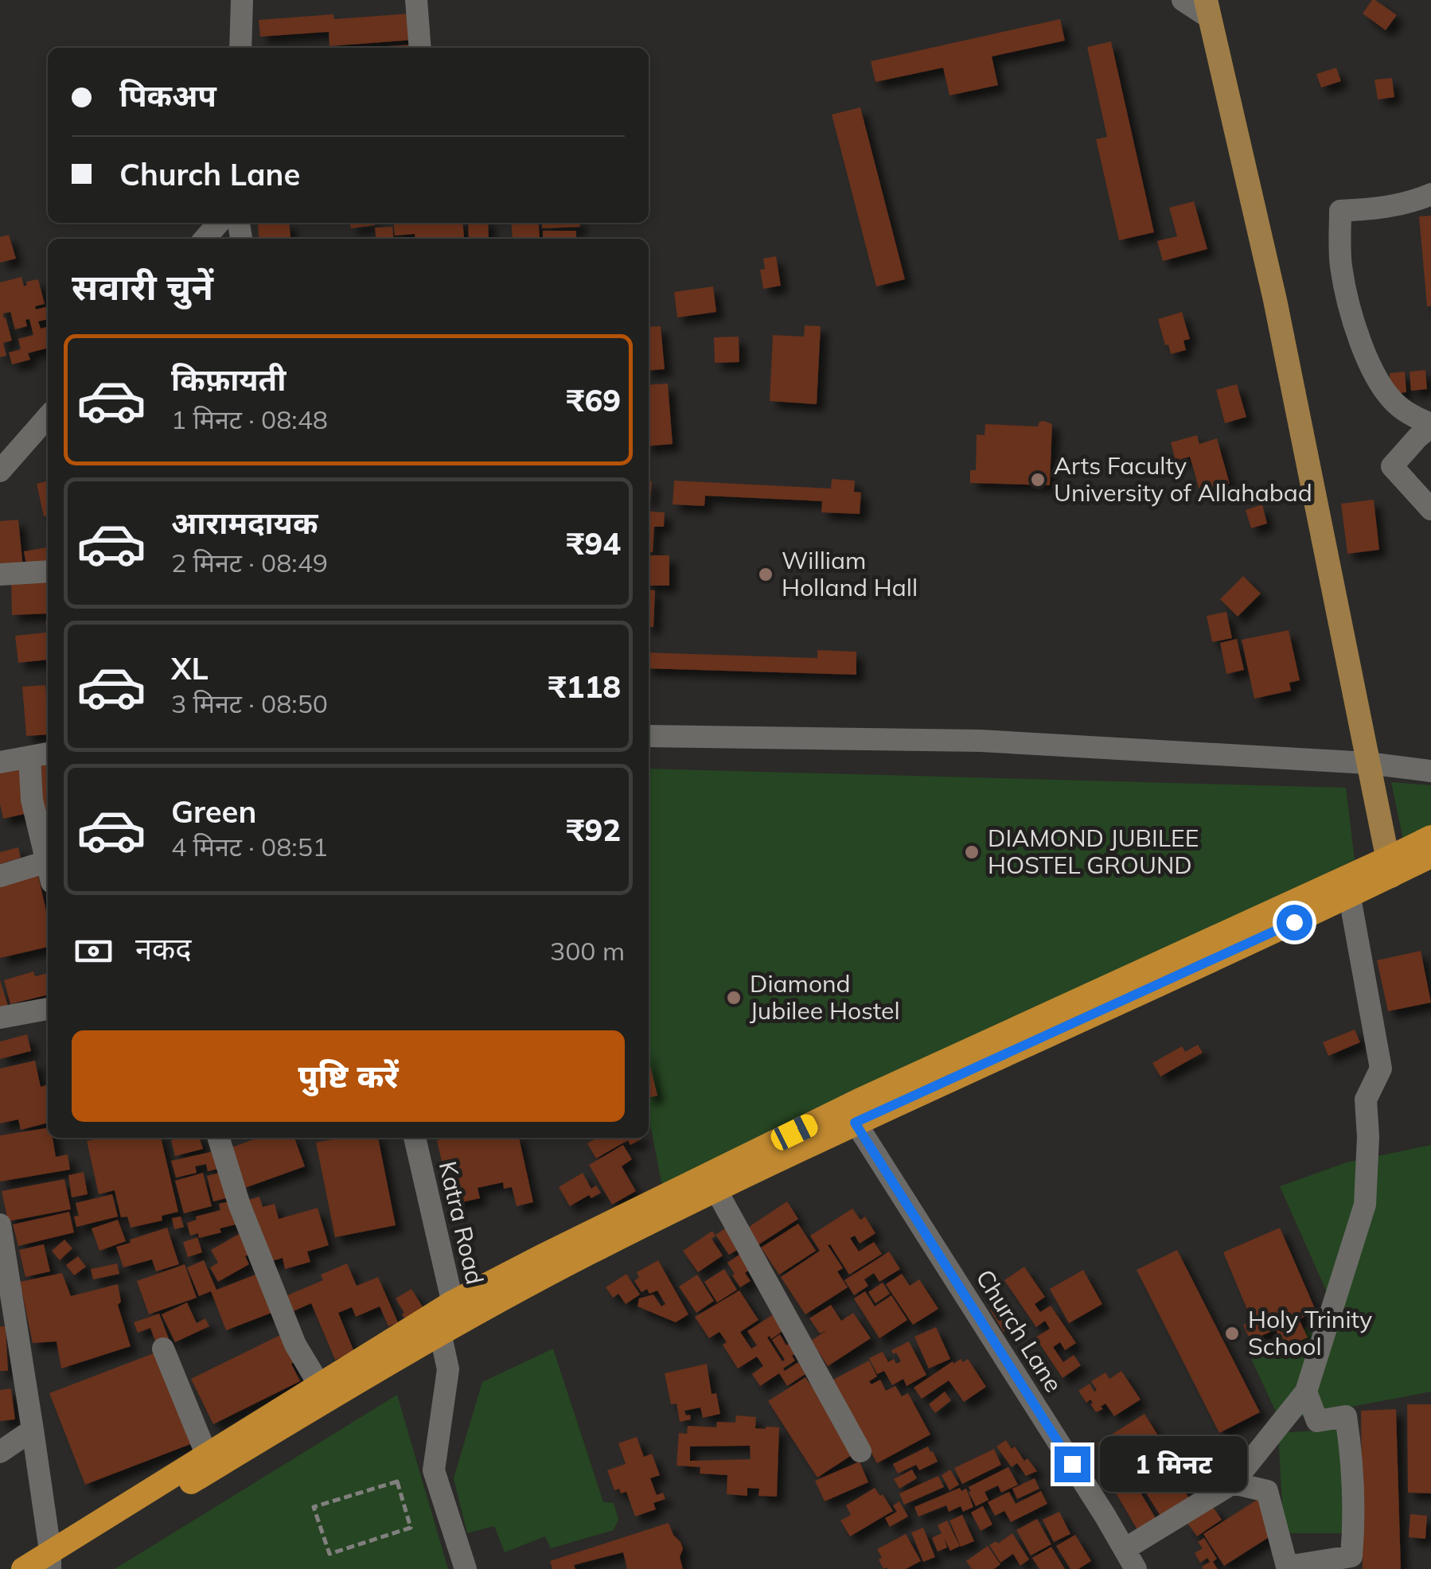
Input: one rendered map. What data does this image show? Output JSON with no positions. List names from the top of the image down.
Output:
{
  "streets": {
    "street": ["Katra Road", "Church Lane"]
  },
  "places": [
    "Arts Faculty University of Allahabad",
    "William Holland Hall",
    "DIAMOND JUBILEE HOSTEL GROUND",
    "Diamond Jubilee Hostel",
    "Holy Trinity School"
  ],
  "page": {
    "banner": ["पिकअप", "Church Lane"],
    "heading": "सवारी चुनें",
    "list": [
      {
        "name": "किफ़ायती",
        "note": "1 मिनट · 08:48",
        "value": "₹69"
      },
      {
        "name": "आरामदायक",
        "note": "2 मिनट · 08:49",
        "value": "₹94"
      },
      {
        "name": "XL",
        "note": "3 मिनट · 08:50",
        "value": "₹118"
      },
      {
        "name": "Green",
        "note": "4 मिनट · 08:51",
        "value": "₹92"
      }
    ],
    "pay": ["नकद", "300 m"],
    "buttons": "पुष्टि करें",
    "bubble": "1 मिनट"
  }
}
